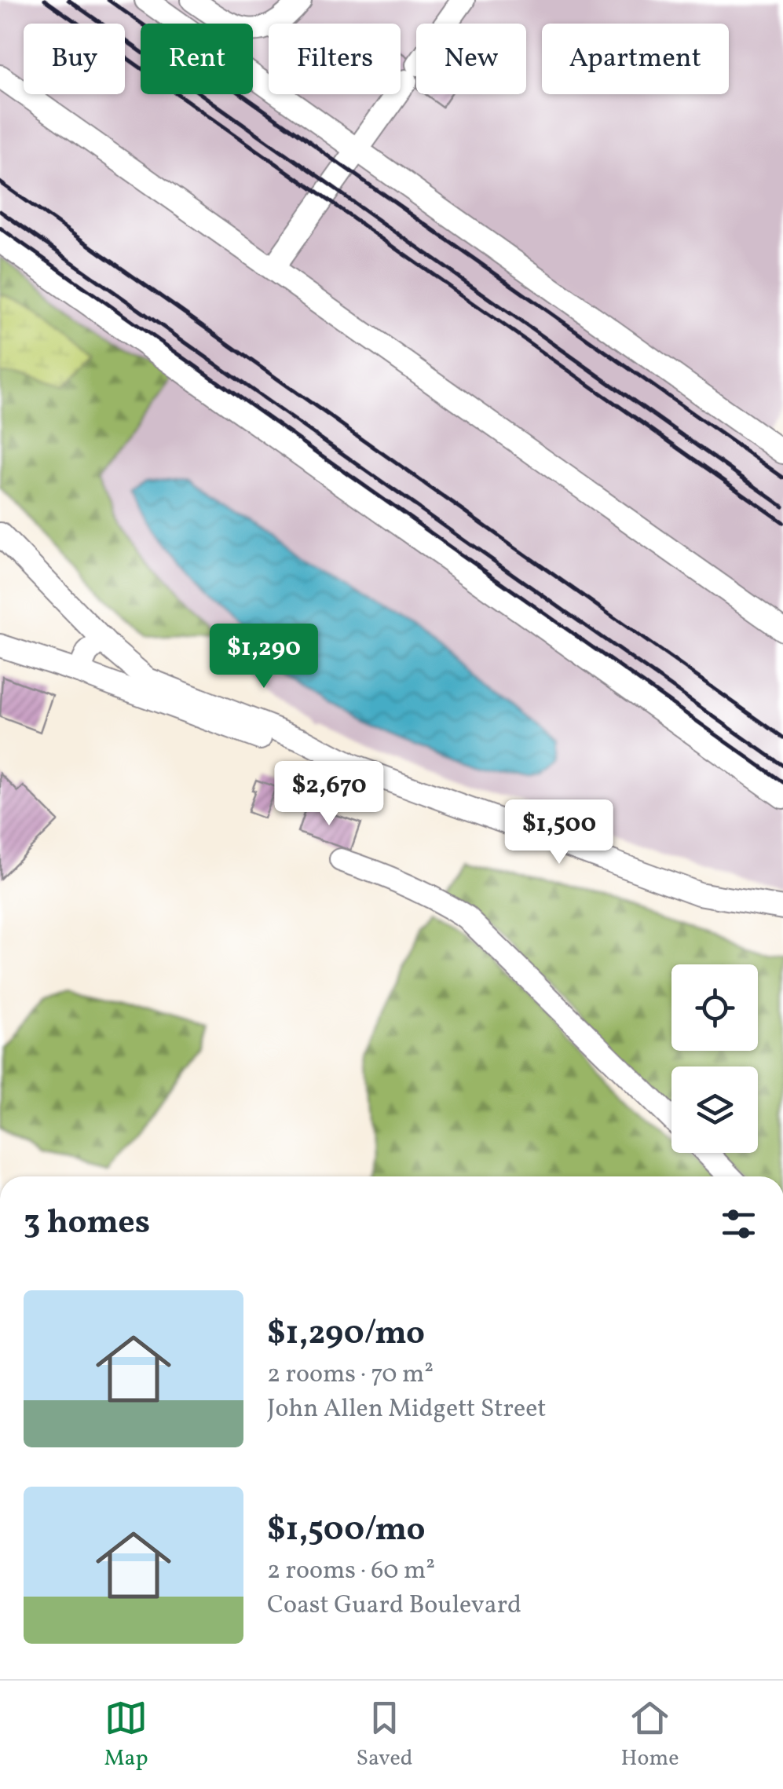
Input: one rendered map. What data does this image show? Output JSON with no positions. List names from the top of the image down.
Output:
{
  "page": {
    "chip": [
      "Buy",
      "Rent",
      "Filters",
      "New",
      "Apartment"
    ],
    "price": ["$1,290", "$2,670", "$1,500"],
    "heading": "3 homes",
    "list": [
      {
        "name": "$1,290/mo",
        "note": "2 rooms · 70 m² · John Allen Midgett Street"
      },
      {
        "name": "$1,500/mo",
        "note": "2 rooms · 60 m² · Coast Guard Boulevard"
      }
    ],
    "tabs": ["Map", "Saved", "Home"]
  }
}
